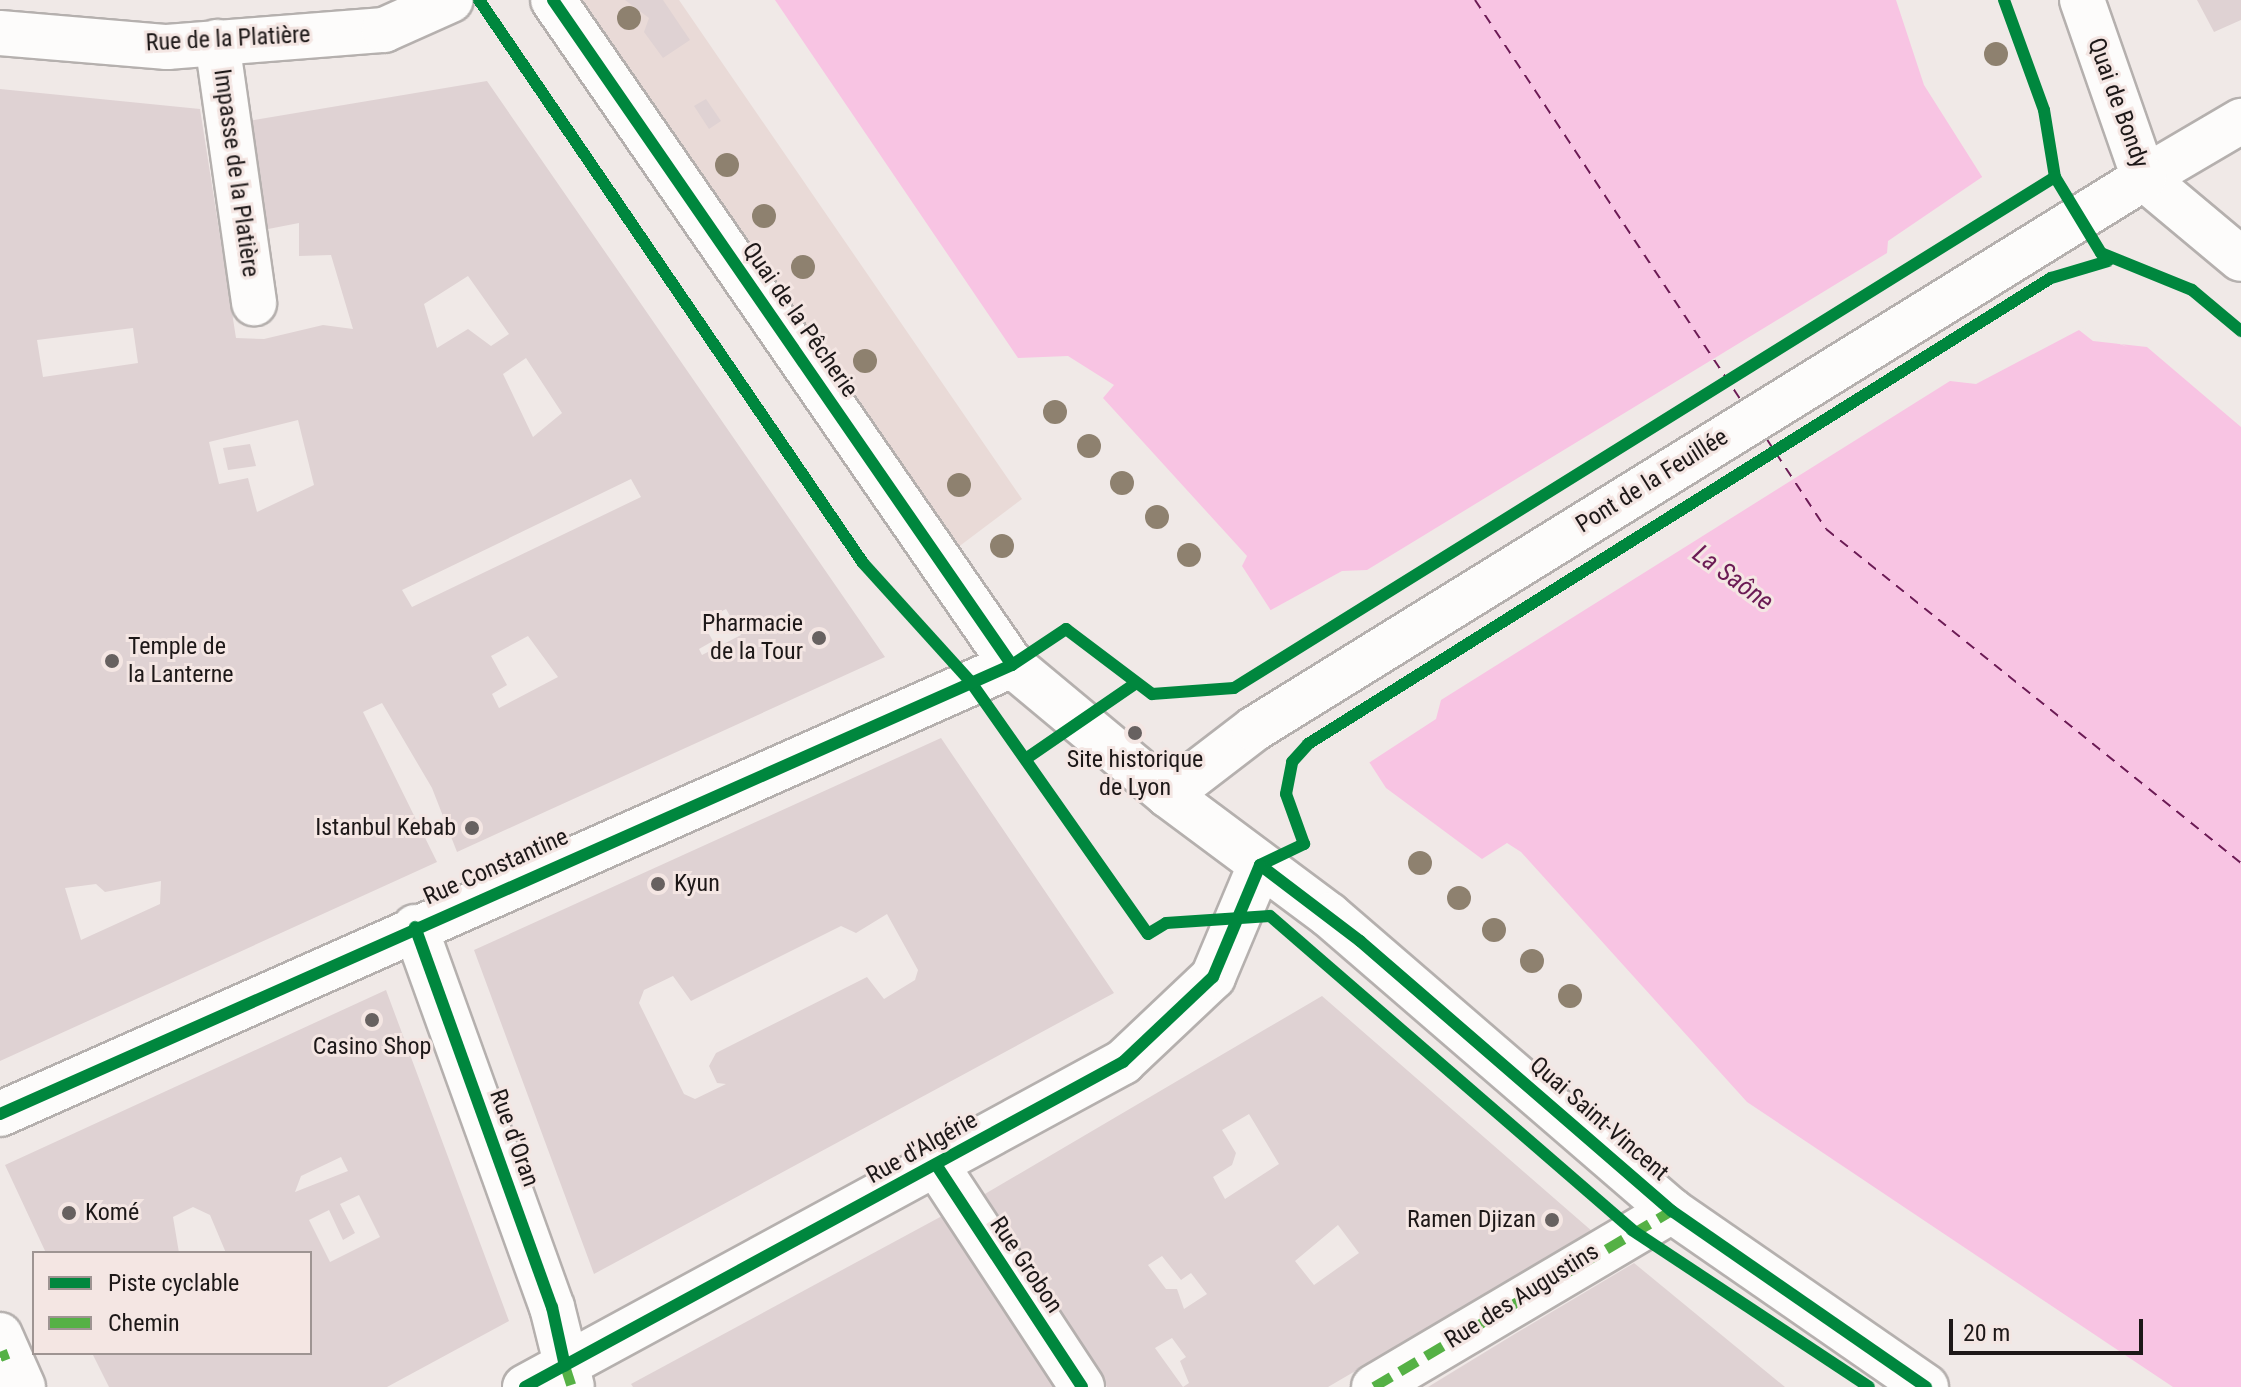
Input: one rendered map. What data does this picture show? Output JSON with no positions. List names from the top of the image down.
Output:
{
  "streets": {
    "street": [
      "Rue de la Platière",
      "Quai de Bondy",
      "Impasse de la Platière",
      "Quai de la Pêcherie",
      "Pont de la Feuillée",
      "Rue Constantine",
      "Quai Saint-Vincent",
      "Rue d'Oran",
      "Rue d'Algérie",
      "Rue Grobon",
      "Rue des Augustins"
    ]
  },
  "crossings": [
    ["Rue de la Platière", "Impasse de la Platière"],
    ["Quai de Bondy", "Pont de la Feuillée"],
    ["Quai de la Pêcherie", "Pont de la Feuillée"],
    ["Quai de la Pêcherie", "Rue Constantine"],
    ["Quai de la Pêcherie", "Quai Saint-Vincent"],
    ["Quai de la Pêcherie", "Rue d'Algérie"],
    ["Rue Constantine", "Rue d'Oran"],
    ["Quai Saint-Vincent", "Rue d'Algérie"],
    ["Quai Saint-Vincent", "Rue des Augustins"],
    ["Rue d'Oran", "Rue d'Algérie"],
    ["Rue d'Algérie", "Rue Grobon"]
  ],
  "water": ["La Saône"],
  "places": [
    "Pharmacie de la Tour",
    "Temple de la Lanterne",
    "Site historique de Lyon",
    "Istanbul Kebab",
    "Kyun",
    "Casino Shop",
    "Komé",
    "Ramen Djizan"
  ],
  "legend": ["Piste cyclable", "Chemin"],
  "scale_bar": "20 m"
}
